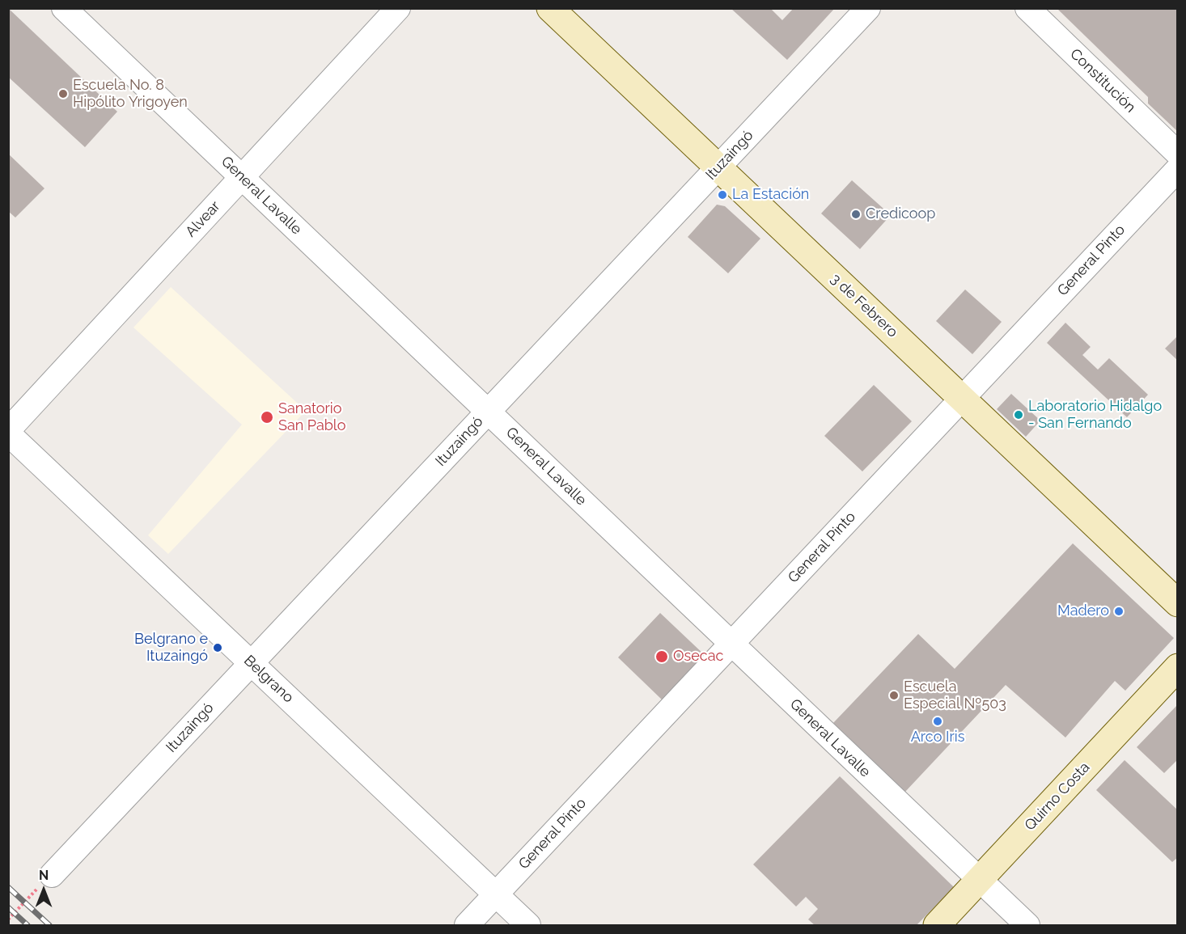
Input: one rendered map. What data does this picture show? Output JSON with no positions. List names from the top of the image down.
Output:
{
  "streets": {
    "street": [
      "Constitución",
      "Ituzaingó",
      "General Lavalle",
      "Alvear",
      "General Pinto",
      "3 de Febrero",
      "Belgrano",
      "Quirno Costa"
    ]
  },
  "crossings": [
    ["Ituzaingó", "General Lavalle"],
    ["Ituzaingó", "3 de Febrero"],
    ["Ituzaingó", "Belgrano"],
    ["General Lavalle", "Alvear"],
    ["General Lavalle", "General Pinto"],
    ["General Lavalle", "Quirno Costa"],
    ["Alvear", "Belgrano"],
    ["General Pinto", "3 de Febrero"],
    ["General Pinto", "Belgrano"]
  ],
  "places": [
    "Escuela No. 8 Hipólito Yrigoyen",
    "La Estación",
    "Credicoop",
    "Laboratorio Hidalgo - San Fernando",
    "Sanatorio San Pablo",
    "Madero",
    "Belgrano e Ituzaingó",
    "Osecac",
    "Escuela Especial Nº503",
    "Arco Iris"
  ],
  "north": "top"
}
